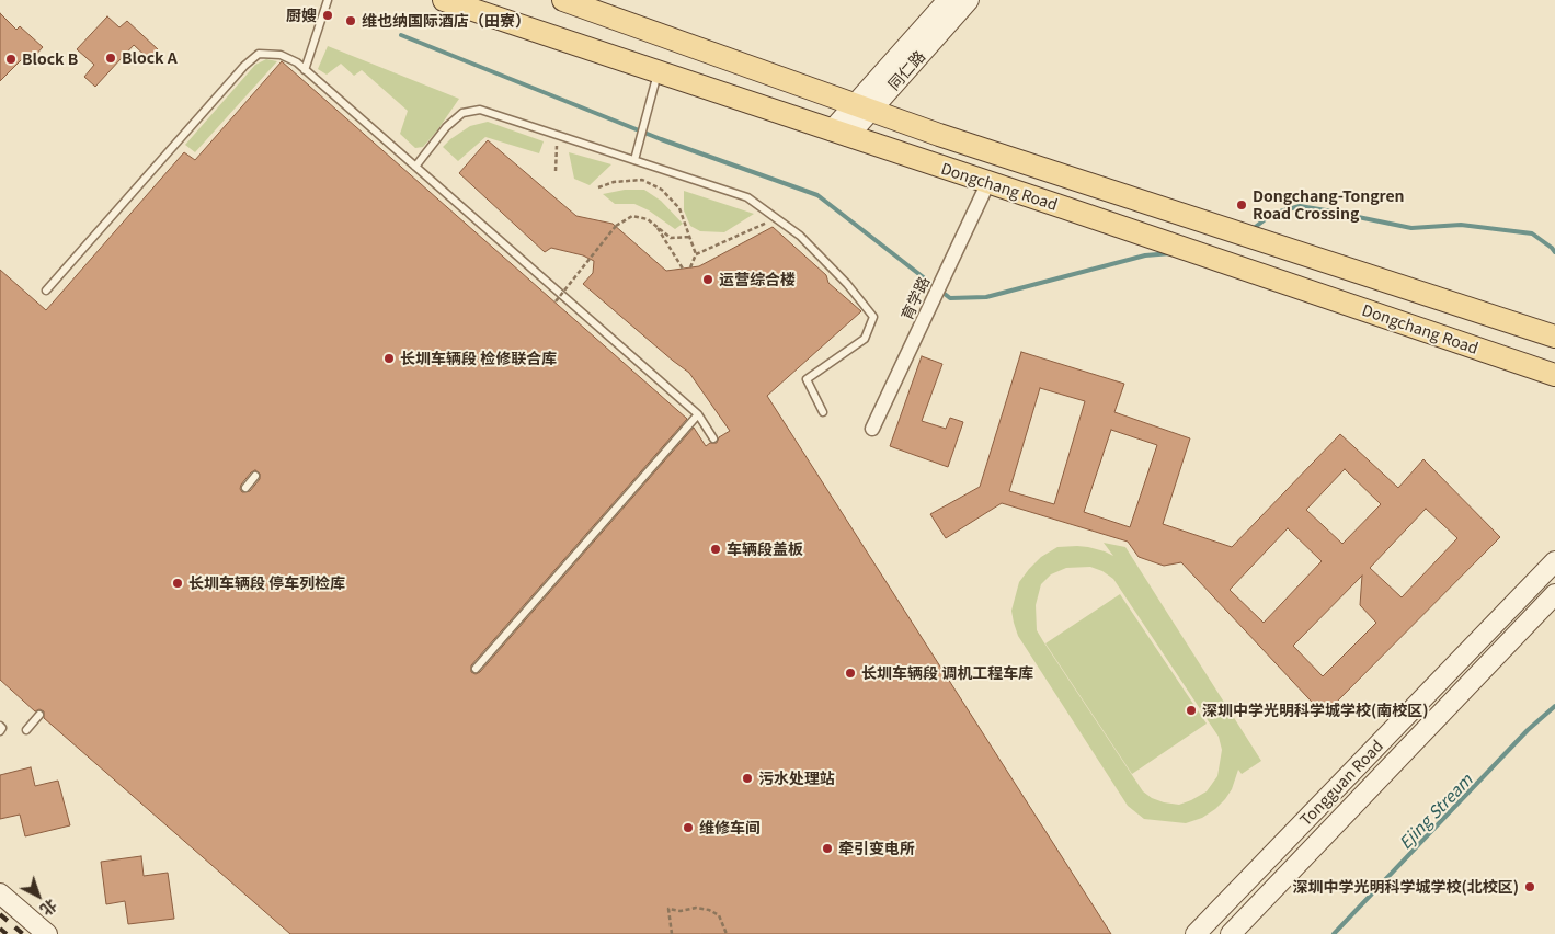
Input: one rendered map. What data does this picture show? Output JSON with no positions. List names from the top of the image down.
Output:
{
  "streets": {
    "main road": ["Dongchang Road"],
    "street": ["同仁路", "育学路", "Tongguan Road"]
  },
  "crossings": [
    ["同仁路", "Dongchang Road"],
    ["Dongchang Road", "育学路"]
  ],
  "water": ["Ejing Stream"],
  "places": [
    "厨嫂",
    "维也纳国际酒店（田寮）",
    "Block A",
    "Block B",
    "Dongchang-Tongren Road Crossing",
    "运营综合楼",
    "长圳车辆段 检修联合库",
    "车辆段盖板",
    "长圳车辆段 停车列检库",
    "长圳车辆段 调机工程车库",
    "深圳中学光明科学城学校(南校区)",
    "污水处理站",
    "维修车间",
    "牵引变电所",
    "深圳中学光明科学城学校(北校区)"
  ],
  "north": "bottom right"
}
